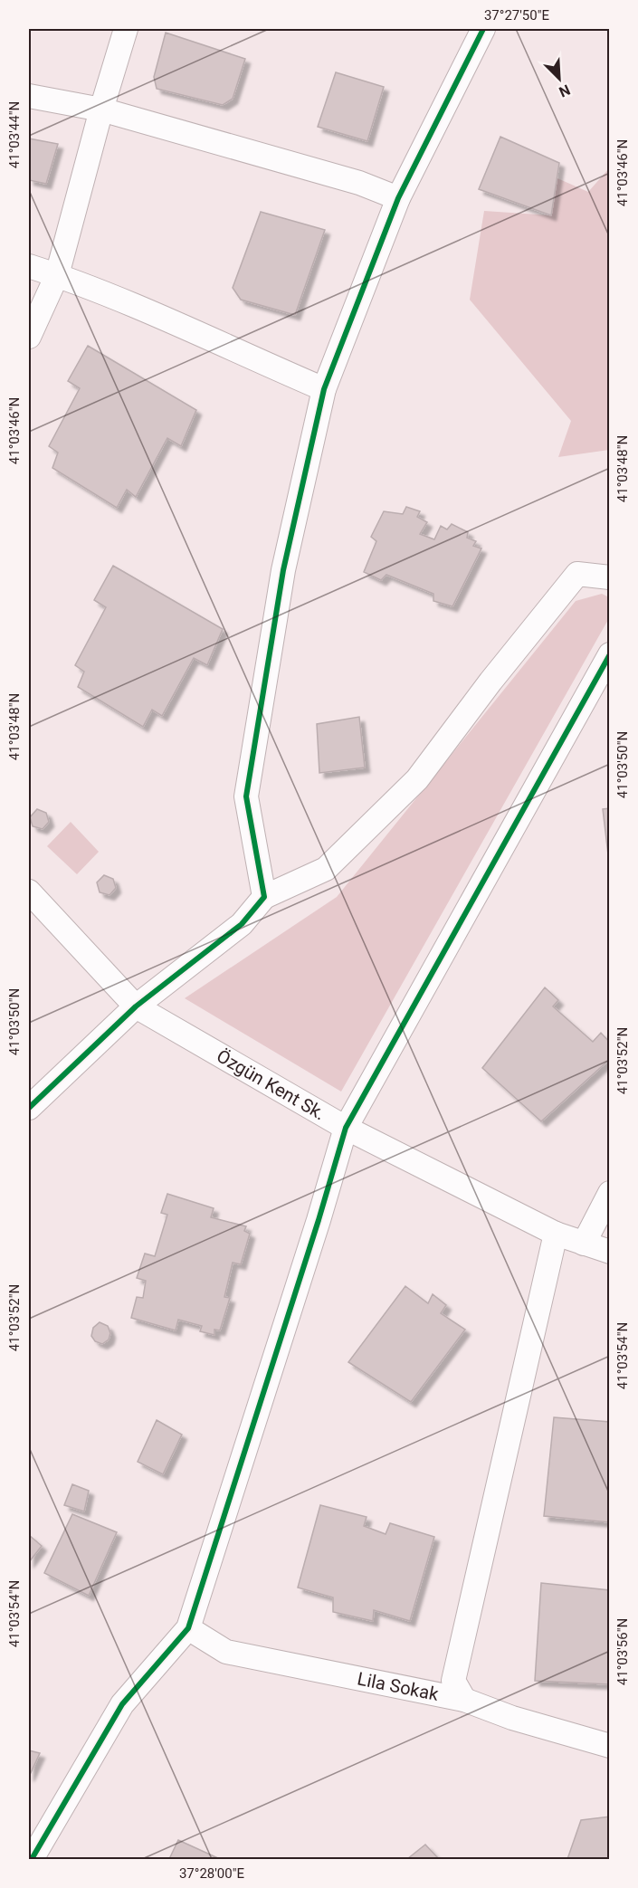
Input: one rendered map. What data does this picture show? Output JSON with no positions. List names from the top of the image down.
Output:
{
  "streets": {
    "street": ["Özgün Kent Sk.", "Lila Sokak"]
  },
  "north": "bottom right",
  "coordinates": [
    "37°27'50\"E",
    "41°03'44\"N",
    "41°03'46\"N",
    "41°03'48\"N",
    "41°03'50\"N",
    "41°03'52\"N",
    "41°03'54\"N",
    "41°03'56\"N",
    "37°28'00\"E"
  ]
}
